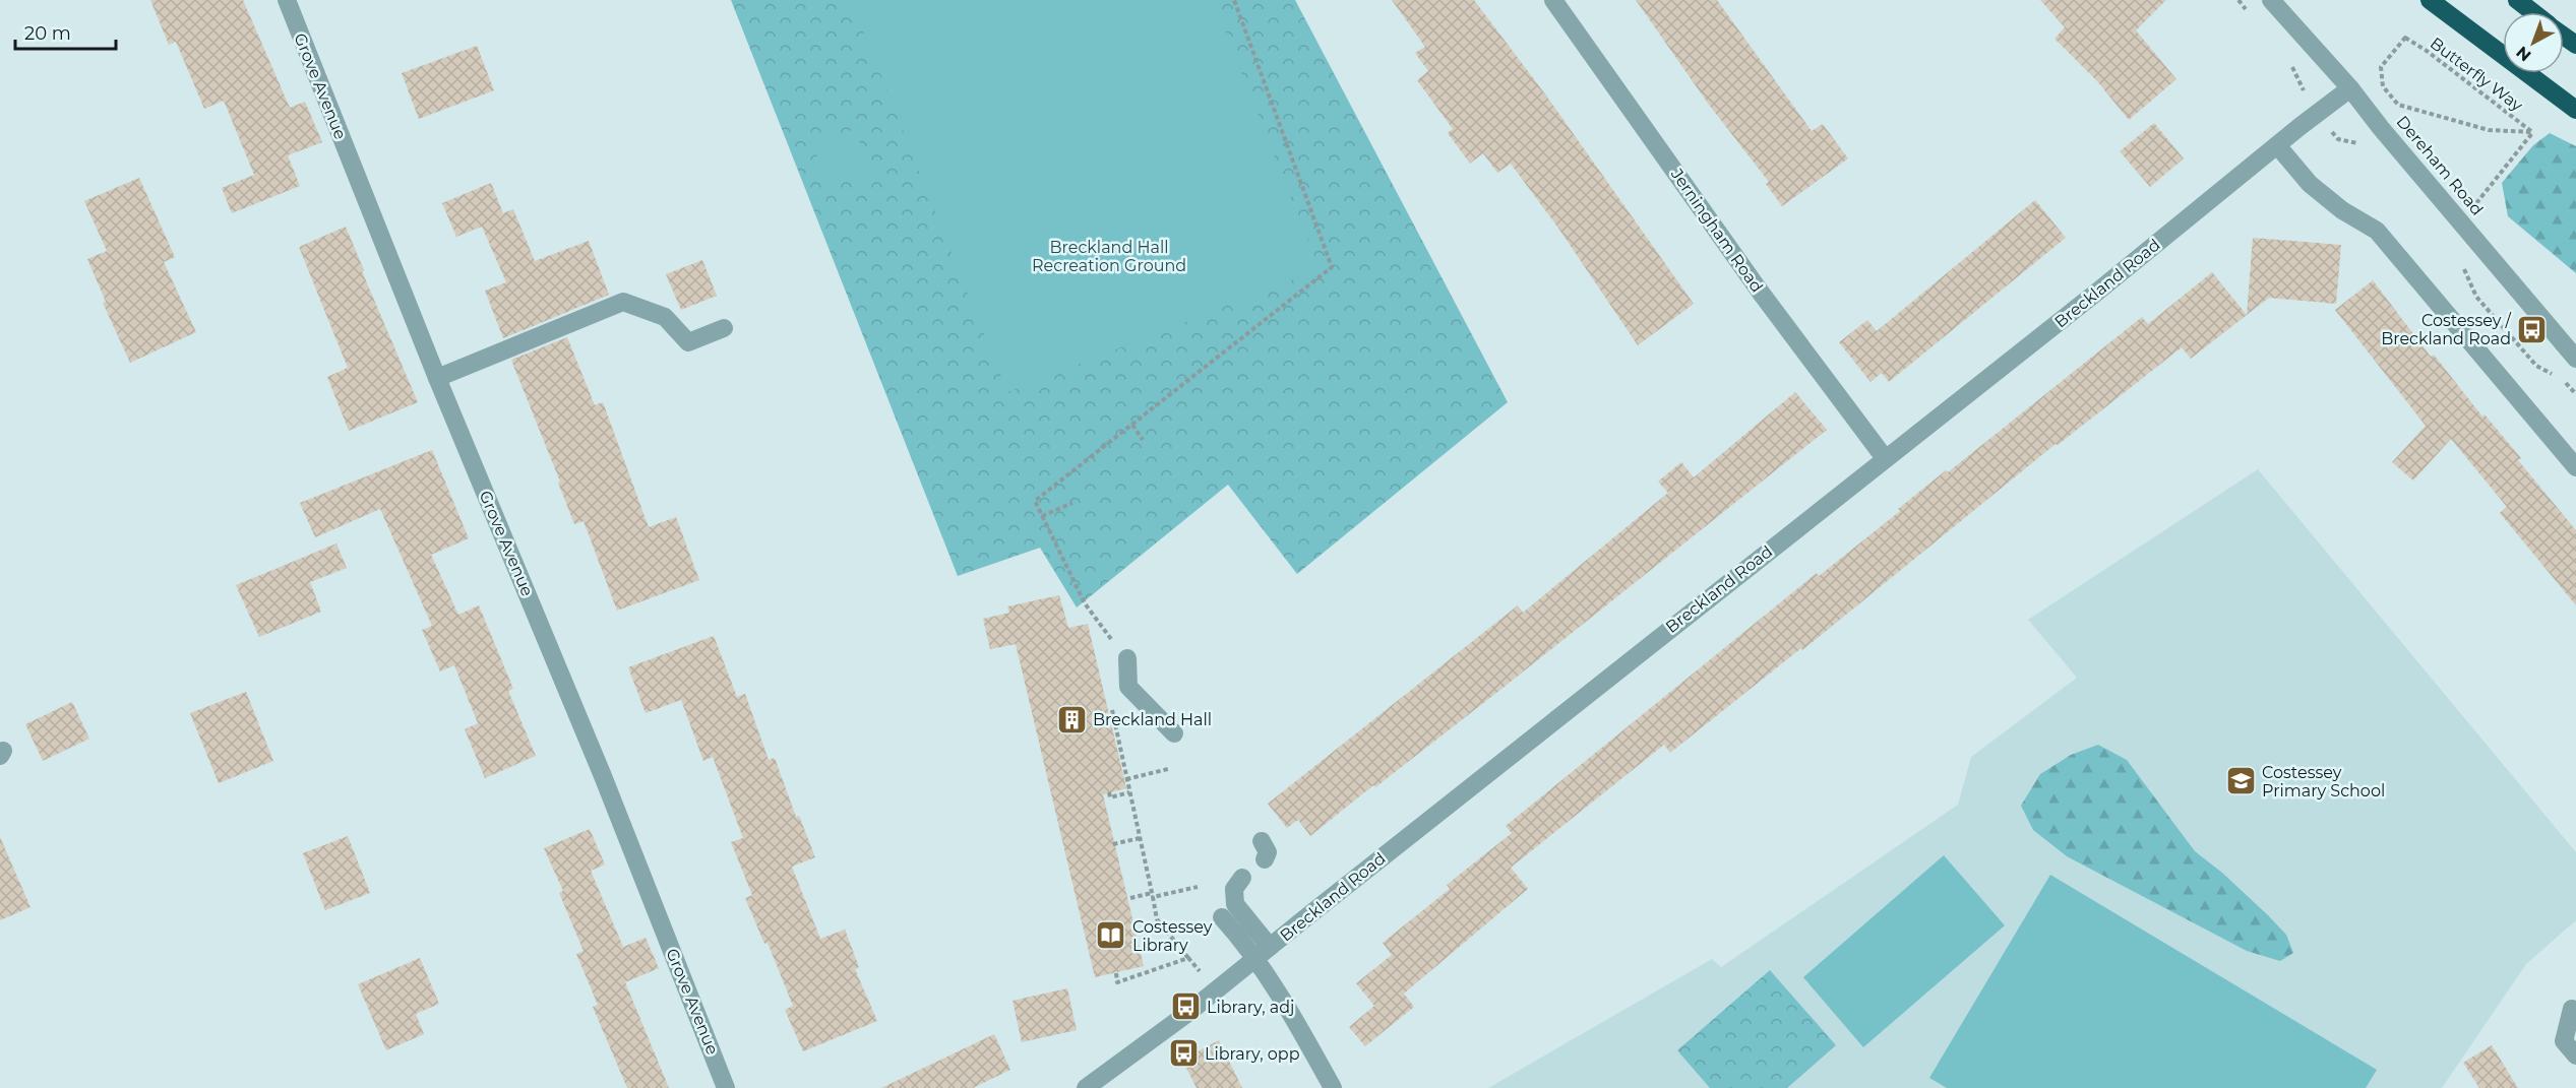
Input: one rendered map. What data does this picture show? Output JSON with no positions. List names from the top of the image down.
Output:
{
  "streets": {
    "street": [
      "Grove Avenue",
      "Dereham Road",
      "Jerningham Road",
      "Breckland Road"
    ],
    "path": ["Butterfly Way"]
  },
  "crossings": [
    ["Butterfly Way", "Dereham Road"],
    ["Dereham Road", "Breckland Road"],
    ["Jerningham Road", "Breckland Road"]
  ],
  "parks": ["Breckland Hall Recreation Ground"],
  "places": {
    "bus stop": ["Costessey / Breckland Road", "Library, adj", "Library, opp"],
    "building": ["Breckland Hall"],
    "school or university": ["Costessey Primary School"],
    "library": ["Costessey Library"]
  },
  "scale_bar": "20 m",
  "north": "bottom left"
}
